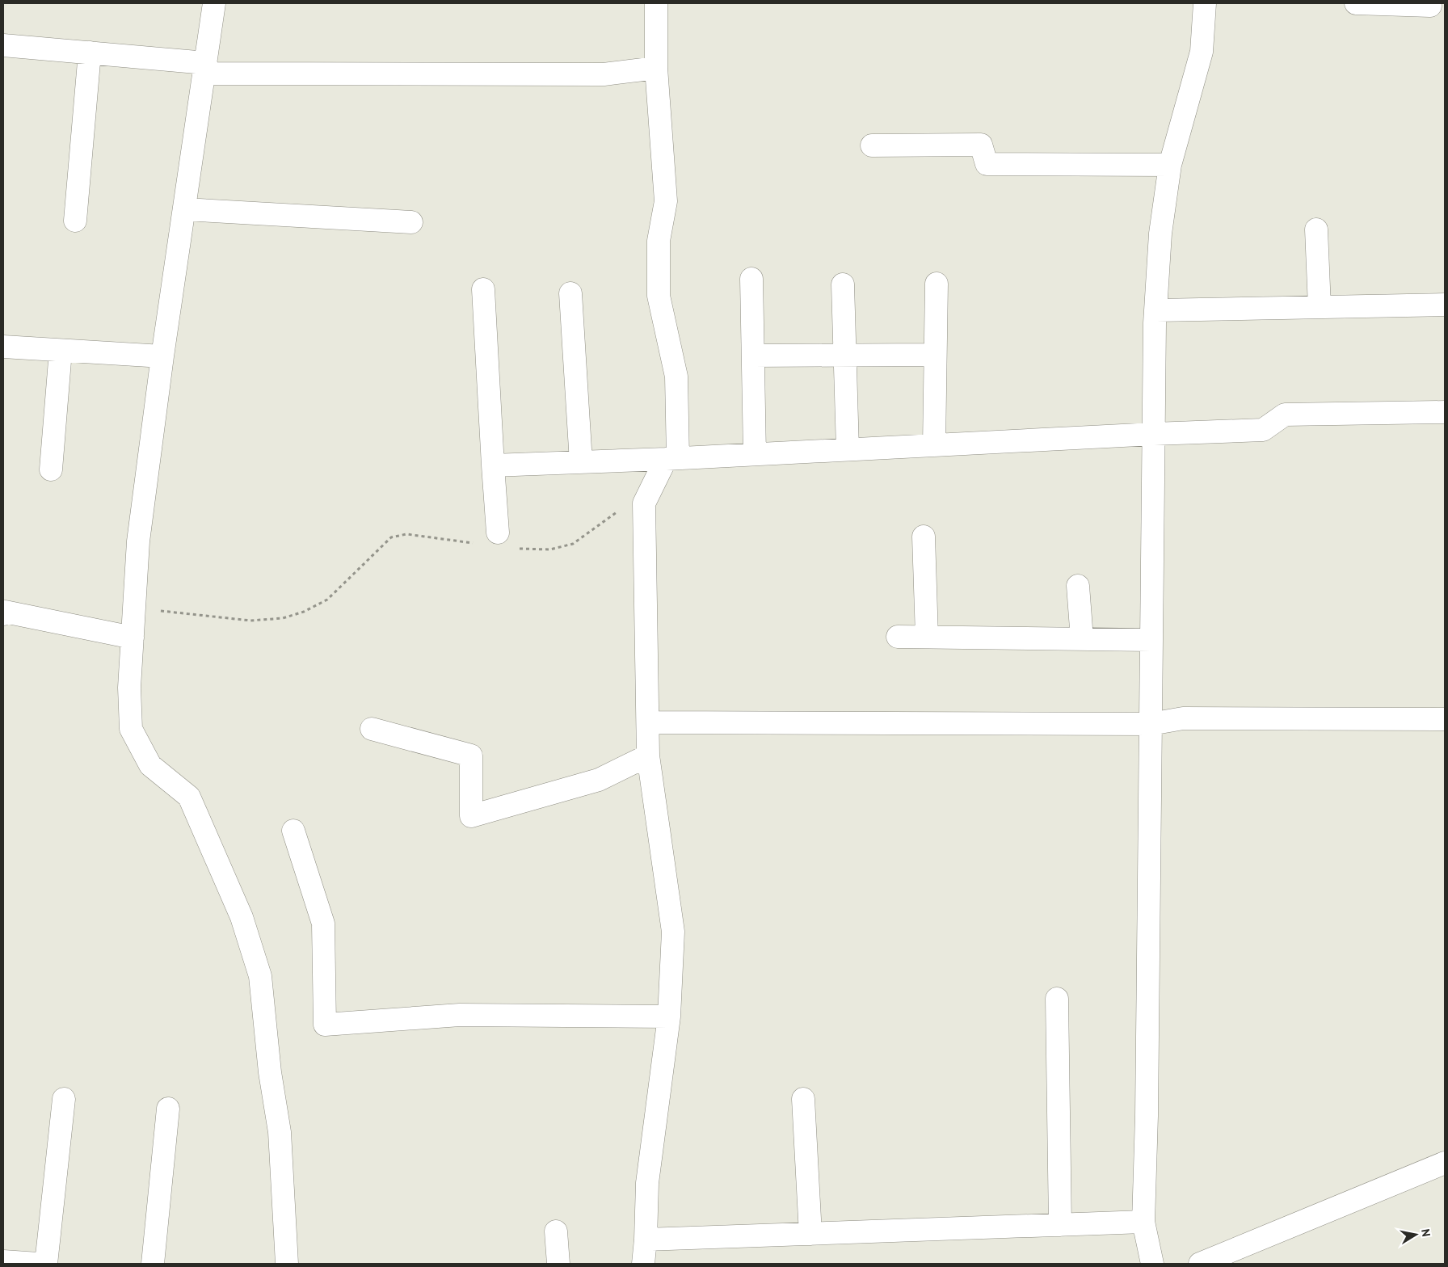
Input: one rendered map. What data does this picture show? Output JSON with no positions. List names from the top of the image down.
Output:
{
  "north": "right"
}
